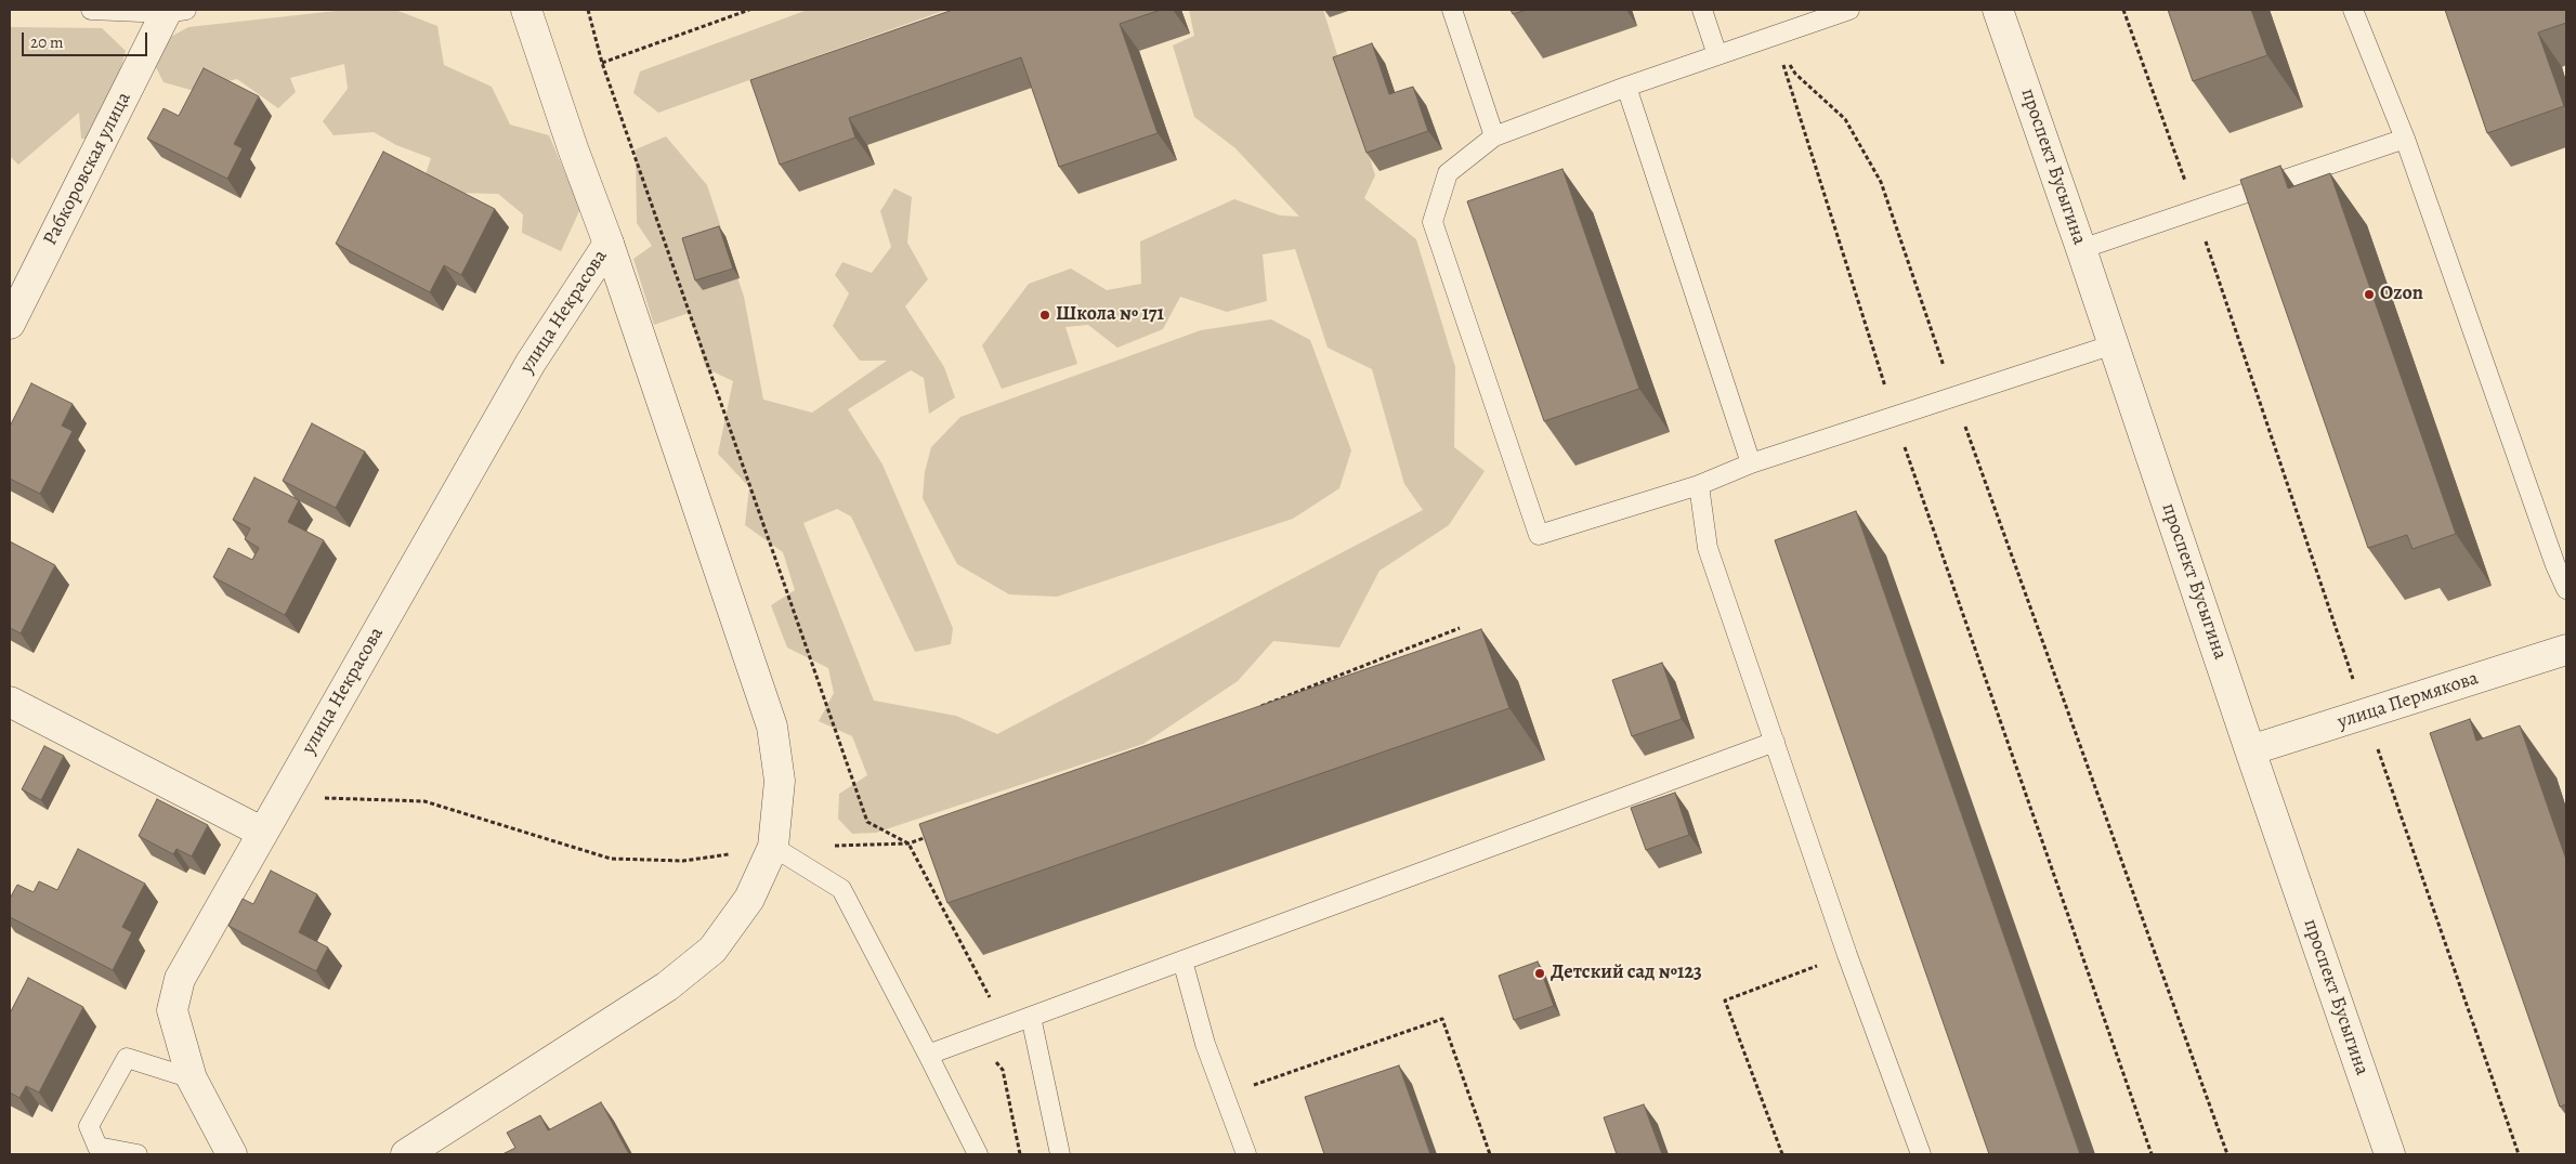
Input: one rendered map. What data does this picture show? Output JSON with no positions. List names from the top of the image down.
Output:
{
  "streets": {
    "street": [
      "проспект Бусыгина",
      "Рабкоровская улица",
      "улица Некрасова",
      "улица Пермякова"
    ]
  },
  "crossings": [
    ["проспект Бусыгина", "улица Пермякова"]
  ],
  "places": ["Ozon", "Школа № 171", "Детский сад №123"],
  "scale_bar": "20 m"
}
